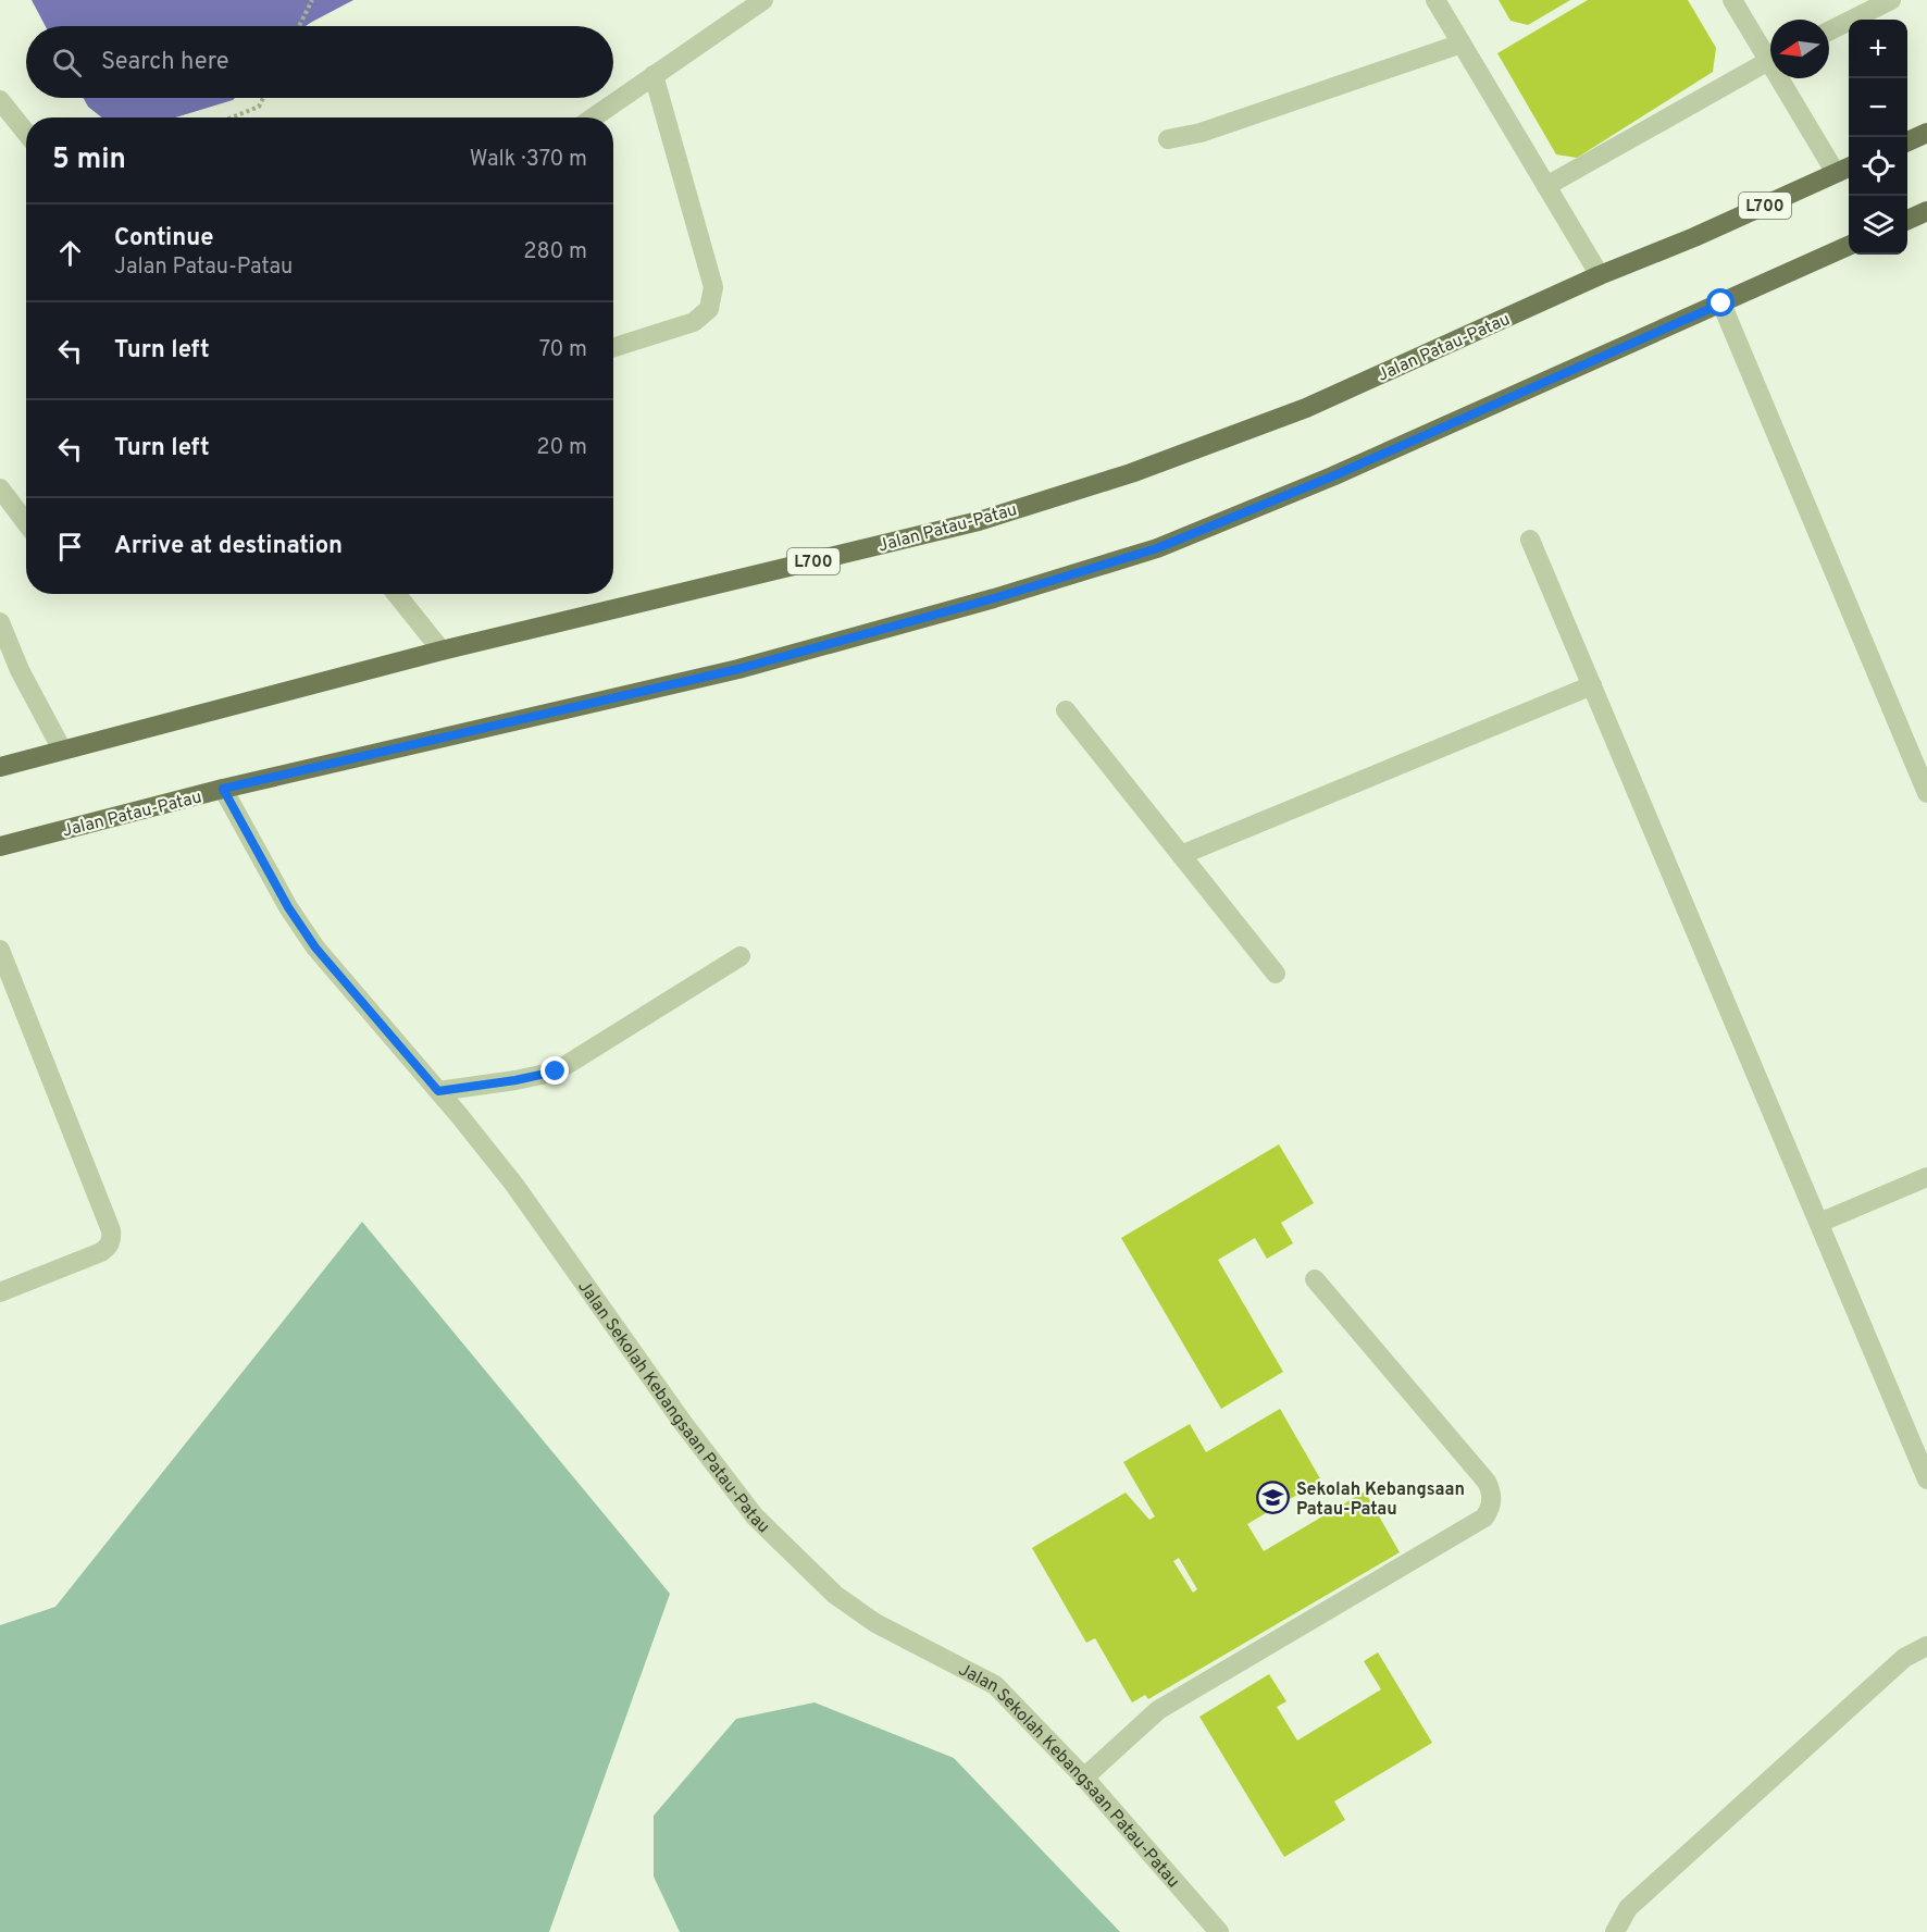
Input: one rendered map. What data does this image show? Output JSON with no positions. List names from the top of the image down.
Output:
{
  "streets": {
    "main road": ["L700", "Jalan Patau-Patau"],
    "street": ["Jalan Sekolah Kebangsaan Patau-Patau"]
  },
  "crossings": [
    ["Jalan Patau-Patau", "Jalan Sekolah Kebangsaan Patau-Patau"]
  ],
  "places": {
    "school or university": ["Sekolah Kebangsaan Patau-Patau"]
  },
  "north": "left",
  "page": {
    "map_buttons": ["+", "−"],
    "search": "Search here",
    "heading": ["5 min", "Walk · 370 m"],
    "list": [
      ["Continue", "Jalan Patau-Patau", "280 m"],
      ["Turn left", "70 m"],
      ["Turn left", "20 m"],
      "Arrive at destination"
    ]
  }
}
